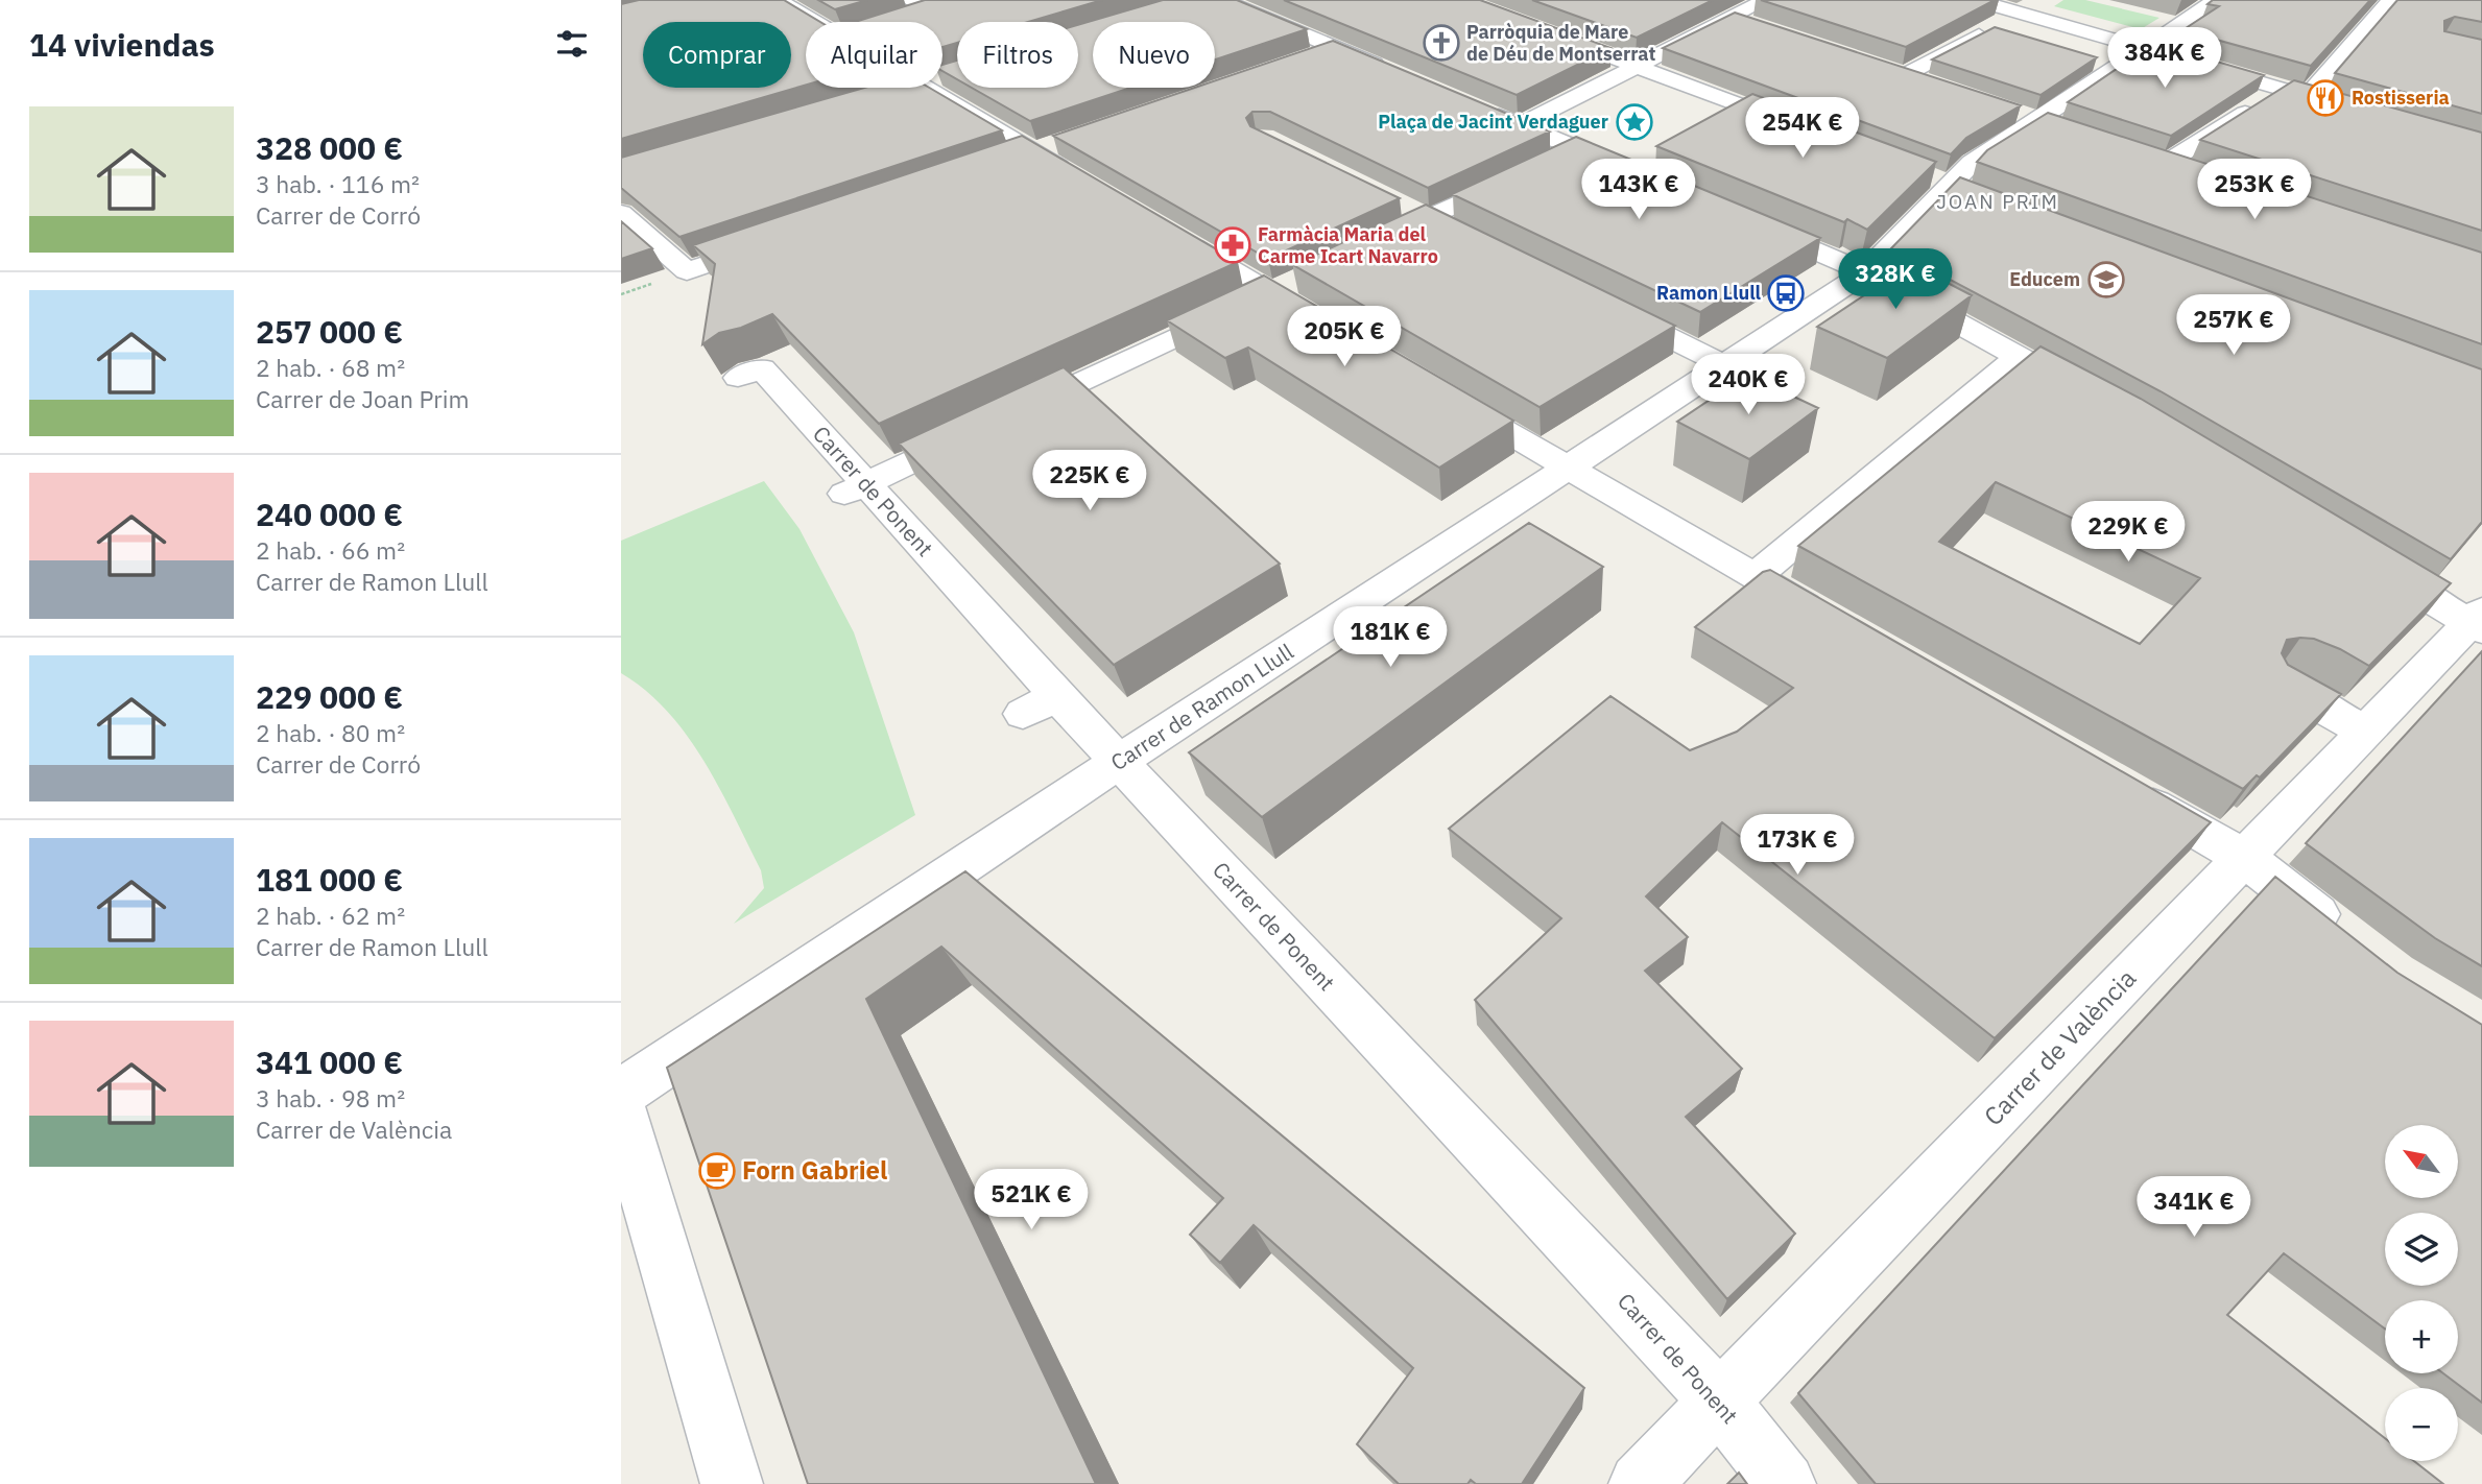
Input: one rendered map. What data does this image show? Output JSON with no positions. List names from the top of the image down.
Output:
{
  "streets": {
    "street": ["Carrer de Ponent", "Carrer de Ramon Llull", "Carrer de València"]
  },
  "crossings": [
    ["Carrer de Ponent", "Carrer de Ramon Llull"],
    ["Carrer de Ponent", "Carrer de València"]
  ],
  "districts": ["JOAN PRIM"],
  "places": {
    "church": ["Parròquia de Mare de Déu de Montserrat"],
    "restaurant": ["Rostisseria"],
    "place": ["Plaça de Jacint Verdaguer"],
    "pharmacy": ["Farmàcia Maria del Carme Icart Navarro"],
    "school or university": ["Educem"],
    "bus stop": ["Ramon Llull"],
    "cafe": ["Forn Gabriel"]
  },
  "north": "top left",
  "page": {
    "heading": "14 viviendas",
    "chip": [
      "Comprar",
      "Alquilar",
      "Filtros",
      "Nuevo"
    ],
    "price": [
      "384K €",
      "254K €",
      "143K €",
      "253K €",
      "328K €",
      "257K €",
      "205K €",
      "240K €",
      "225K €",
      "229K €",
      "181K €",
      "173K €",
      "521K €",
      "341K €"
    ],
    "list": [
      {
        "name": "328 000 €",
        "note": "3 hab. · 116 m² · Carrer de Corró"
      },
      {
        "name": "257 000 €",
        "note": "2 hab. · 68 m² · Carrer de Joan Prim"
      },
      {
        "name": "240 000 €",
        "note": "2 hab. · 66 m² · Carrer de Ramon Llull"
      },
      {
        "name": "229 000 €",
        "note": "2 hab. · 80 m² · Carrer de Corró"
      },
      {
        "name": "181 000 €",
        "note": "2 hab. · 62 m² · Carrer de Ramon Llull"
      },
      {
        "name": "341 000 €",
        "note": "3 hab. · 98 m² · Carrer de València"
      }
    ],
    "map_buttons": ["+", "−"]
  }
}
